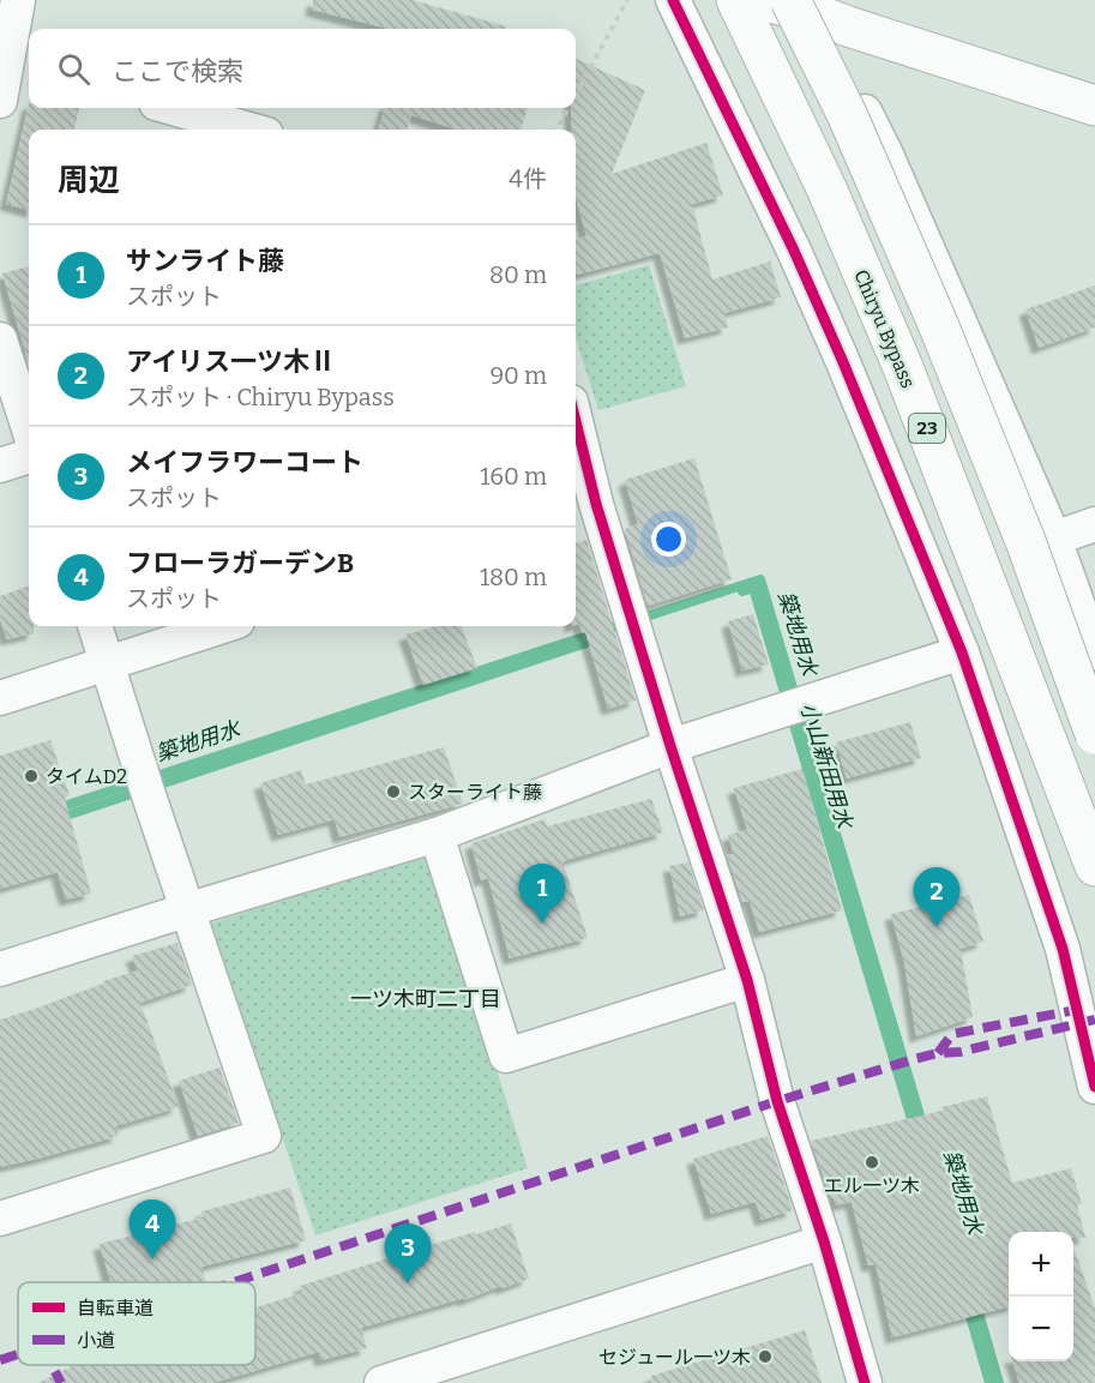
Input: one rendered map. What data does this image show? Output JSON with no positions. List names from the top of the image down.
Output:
{
  "streets": {
    "main road": ["Chiryu Bypass", "23"]
  },
  "districts": ["一ツ木町二丁目"],
  "water": ["築地用水", "小山新田用水"],
  "places": [
    "タイムD2",
    "スターライト藤",
    "エル一ツ木",
    "セジュール一ツ木"
  ],
  "legend": ["自転車道", "小道"],
  "page": {
    "search": "ここで検索",
    "heading": ["周辺", "4件"],
    "list": [
      {
        "mark": "1",
        "name": "サンライト藤",
        "note": "スポット",
        "value": "80 m"
      },
      {
        "mark": "2",
        "name": "アイリス一ツ木Ⅱ",
        "note": "スポット · Chiryu Bypass",
        "value": "90 m"
      },
      {
        "mark": "3",
        "name": "メイフラワーコート",
        "note": "スポット",
        "value": "160 m"
      },
      {
        "mark": "4",
        "name": "フローラガーデンB",
        "note": "スポット",
        "value": "180 m"
      }
    ],
    "pins": [
      "1",
      "2",
      "4",
      "3"
    ],
    "map_buttons": ["+", "−"]
  }
}
